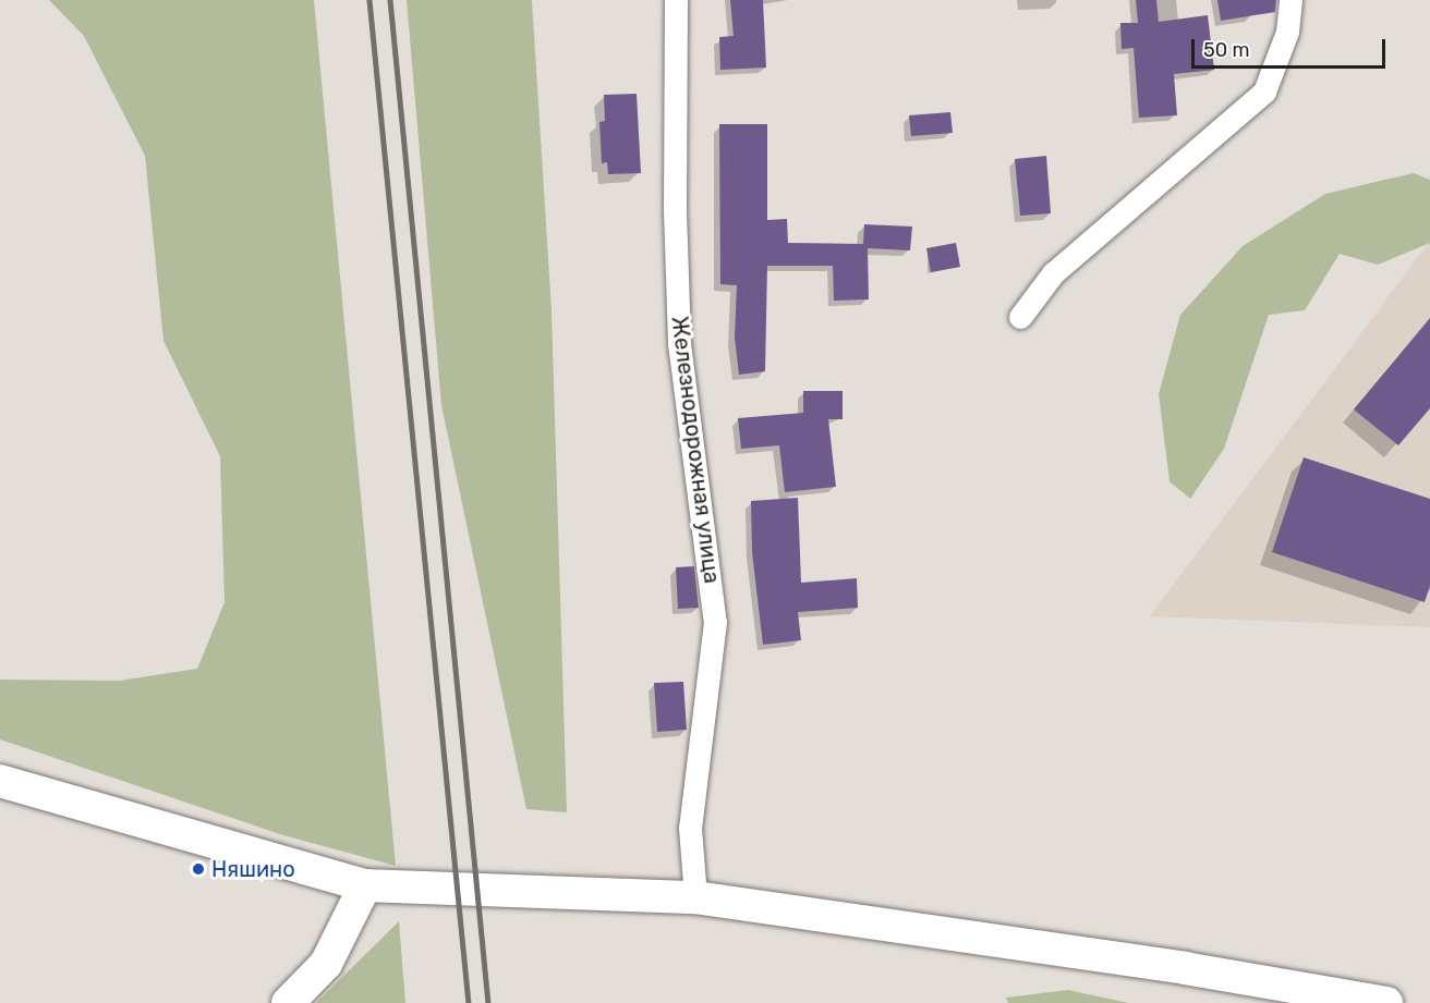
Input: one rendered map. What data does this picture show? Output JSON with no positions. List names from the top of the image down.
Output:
{
  "streets": {
    "street": ["Железнодорожная улица"]
  },
  "places": ["Няшино"],
  "scale_bar": "50 m"
}
